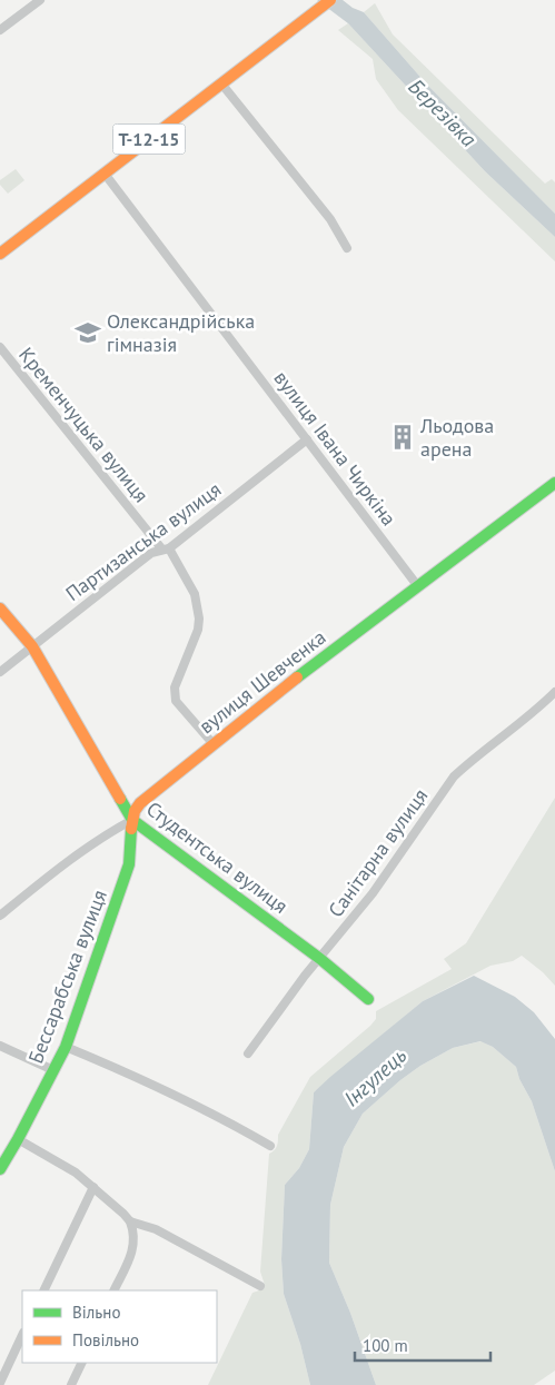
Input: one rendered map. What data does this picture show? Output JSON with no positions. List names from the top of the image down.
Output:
{
  "streets": {
    "main road": [
      "Т-12-15",
      "вулиця Шевченка",
      "Студентська вулиця",
      "Бессарабська вулиця"
    ],
    "street": [
      "Кременчуцька вулиця",
      "вулиця Івана Чиркіна",
      "Партизанська вулиця",
      "Санітарна вулиця"
    ]
  },
  "crossings": [
    ["Т-12-15", "вулиця Івана Чиркіна"],
    ["Кременчуцька вулиця", "Партизанська вулиця"],
    ["Кременчуцька вулиця", "вулиця Шевченка"],
    ["вулиця Івана Чиркіна", "Партизанська вулиця"],
    ["вулиця Івана Чиркіна", "вулиця Шевченка"],
    ["Партизанська вулиця", "Студентська вулиця"],
    ["вулиця Шевченка", "Студентська вулиця"],
    ["вулиця Шевченка", "Бессарабська вулиця"],
    ["Санітарна вулиця", "Студентська вулиця"],
    ["Студентська вулиця", "Бессарабська вулиця"]
  ],
  "water": ["Березівка", "Інгулець"],
  "places": {
    "school or university": ["Олександрійська гімназія"],
    "building": ["Льодова арена"]
  },
  "legend": ["Вільно", "Повільно"],
  "scale_bar": "100 m"
}
